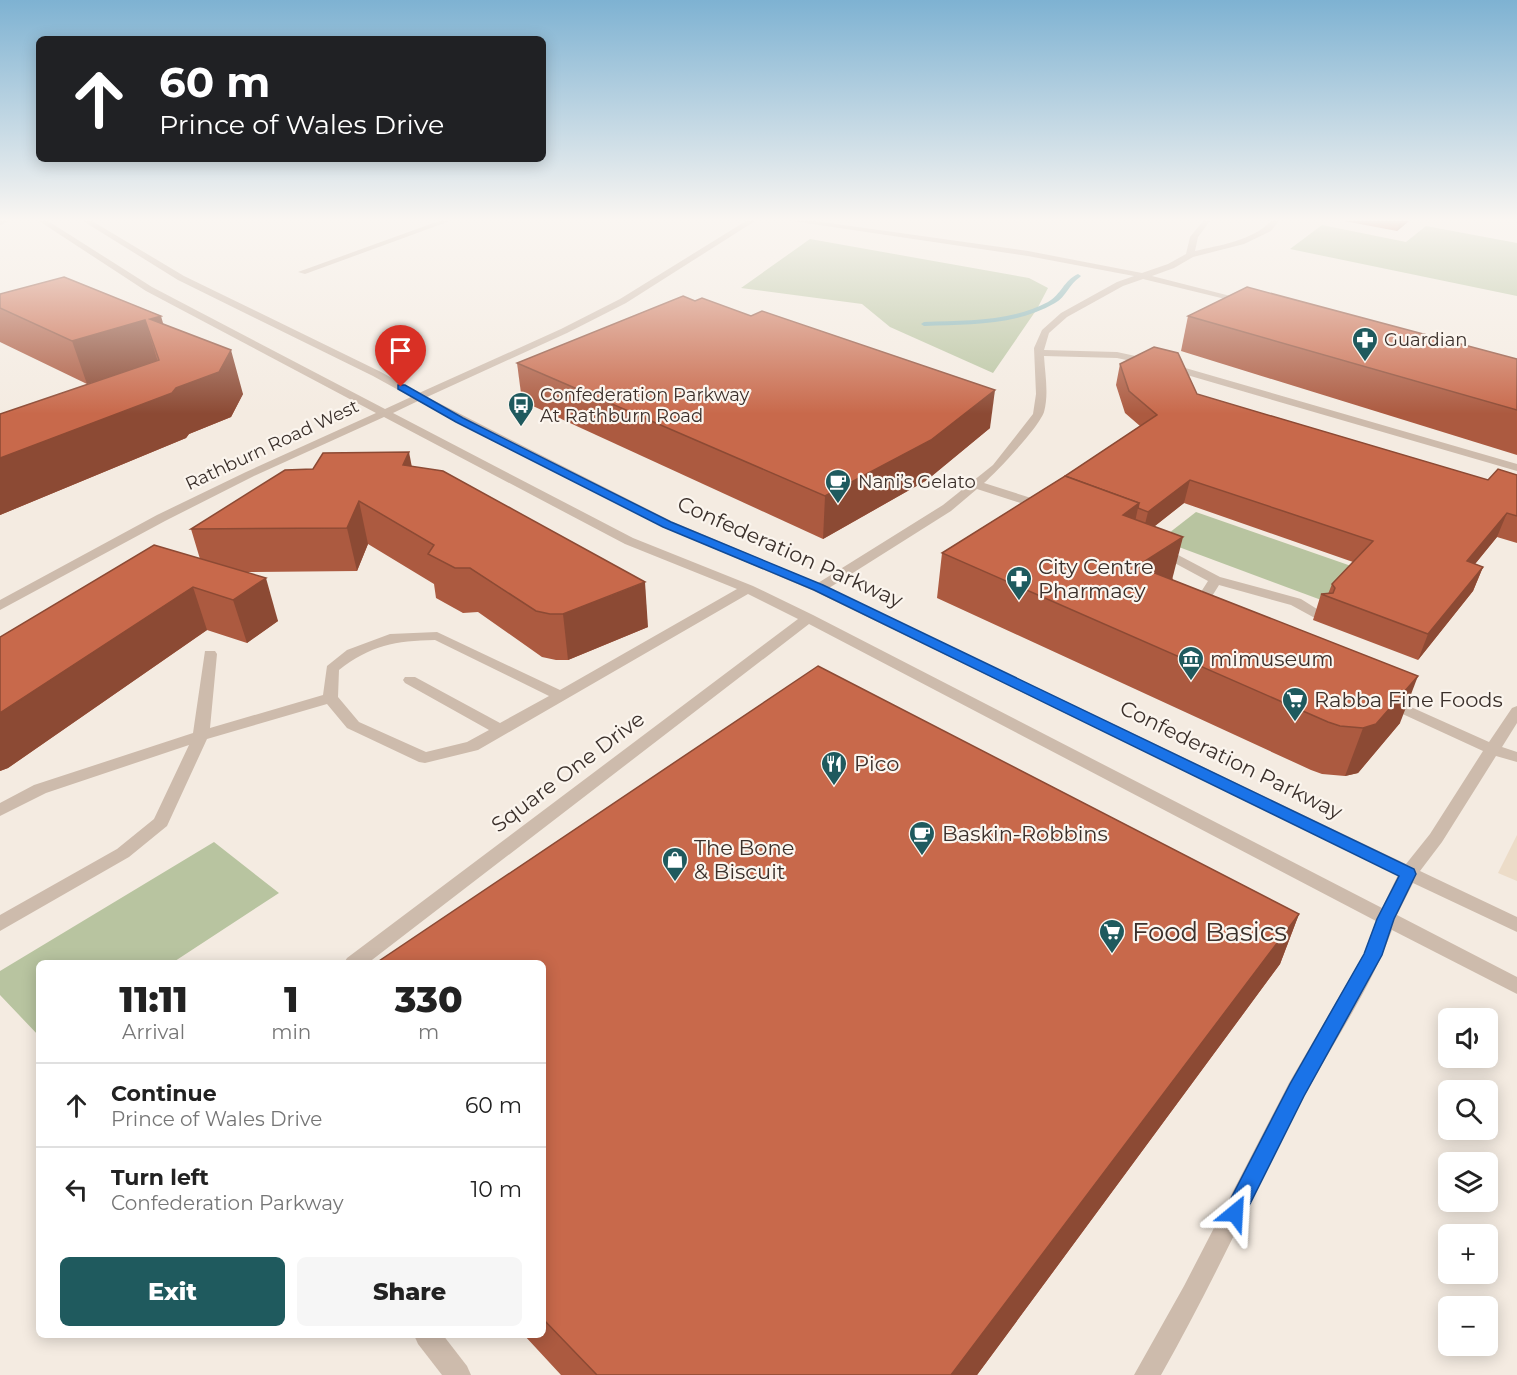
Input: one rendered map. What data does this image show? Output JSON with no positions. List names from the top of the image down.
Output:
{
  "streets": {
    "street": ["Rathburn Road West", "Confederation Parkway", "Square One Drive"]
  },
  "crossings": [
    ["Rathburn Road West", "Confederation Parkway"]
  ],
  "places": {
    "pharmacy": ["Guardian", "City Centre Pharmacy"],
    "bus stop": ["Confederation Parkway At Rathburn Road"],
    "cafe": ["Nani’s Gelato", "Baskin-Robbins"],
    "museum": ["mimuseum"],
    "supermarket": ["Rabba Fine Foods", "Food Basics"],
    "restaurant": ["Pico"],
    "shop": ["The Bone & Biscuit"]
  },
  "page": {
    "turn": ["60 m", "Prince of Wales Drive"],
    "eta": [
      "11:11",
      "Arrival",
      "1",
      "min",
      "330",
      "m"
    ],
    "map_buttons": ["+", "−"],
    "list": [
      {
        "name": "Continue",
        "note": "Prince of Wales Drive",
        "value": "60 m"
      },
      {
        "name": "Turn left",
        "note": "Confederation Parkway",
        "value": "10 m"
      }
    ],
    "buttons": ["Exit", "Share"]
  }
}
